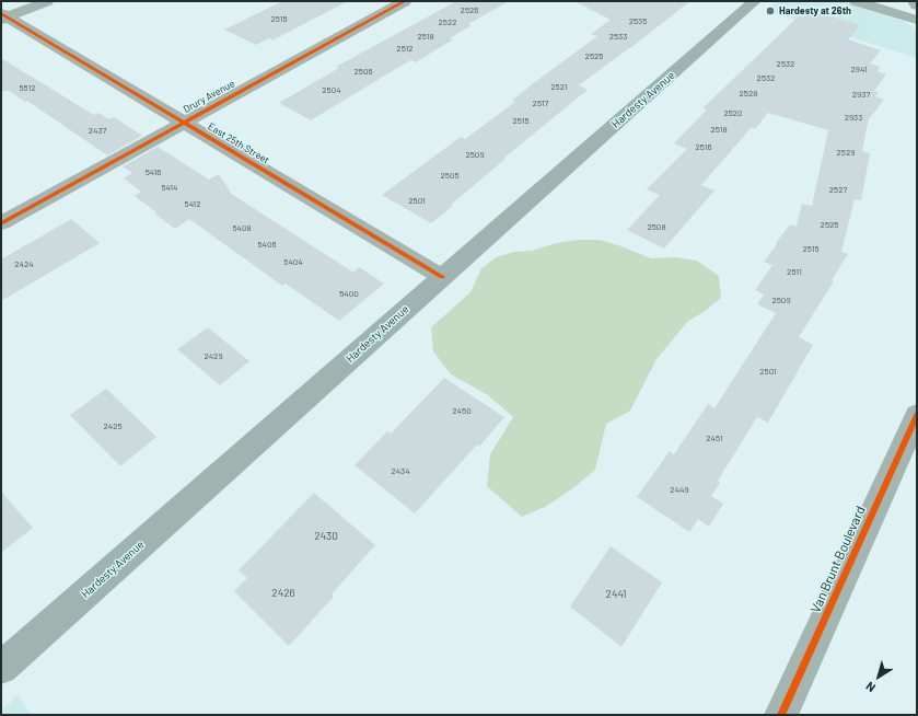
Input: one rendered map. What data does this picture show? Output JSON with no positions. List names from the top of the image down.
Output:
{
  "streets": {
    "main road": ["Hardesty Avenue"],
    "street": ["Drury Avenue", "East 25th Street", "Van Brunt Boulevard"]
  },
  "crossings": [
    ["Drury Avenue", "East 25th Street"],
    ["Hardesty Avenue", "East 25th Street"]
  ],
  "places": ["Hardesty at 26th"],
  "house_numbers": [
    "2526",
    "2515",
    "2535",
    "2522",
    "2518",
    "2533",
    "2512",
    "2525",
    "2532",
    "2941",
    "2506",
    "2532",
    "2521",
    "5512",
    "2504",
    "2528",
    "2937",
    "2517",
    "2520",
    "2933",
    "2515",
    "2518",
    "2437",
    "2516",
    "2529",
    "2509",
    "5416",
    "2505",
    "5414",
    "2527",
    "2501",
    "5412",
    "2525",
    "2508",
    "5408",
    "5406",
    "2515",
    "5404",
    "2424",
    "2511",
    "5400",
    "2509",
    "2429",
    "2501",
    "2450",
    "2425",
    "2451",
    "2434",
    "2449",
    "2430",
    "2426",
    "2441"
  ],
  "north": "bottom left"
}
